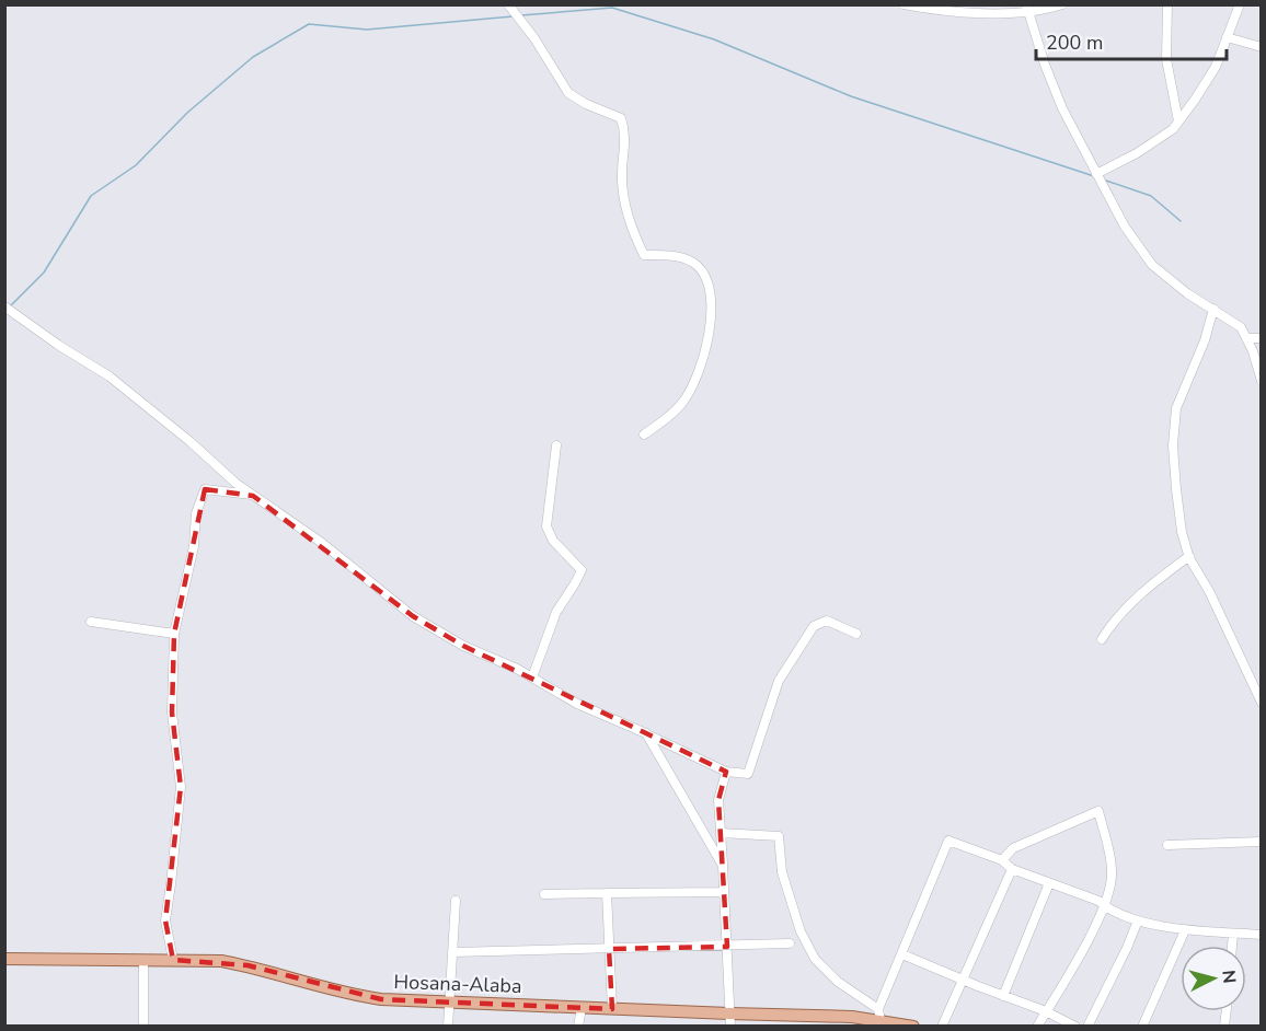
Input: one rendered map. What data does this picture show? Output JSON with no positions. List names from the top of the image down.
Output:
{
  "streets": {
    "main road": ["Hosana-Alaba"]
  },
  "scale_bar": "200 m",
  "north": "right"
}
